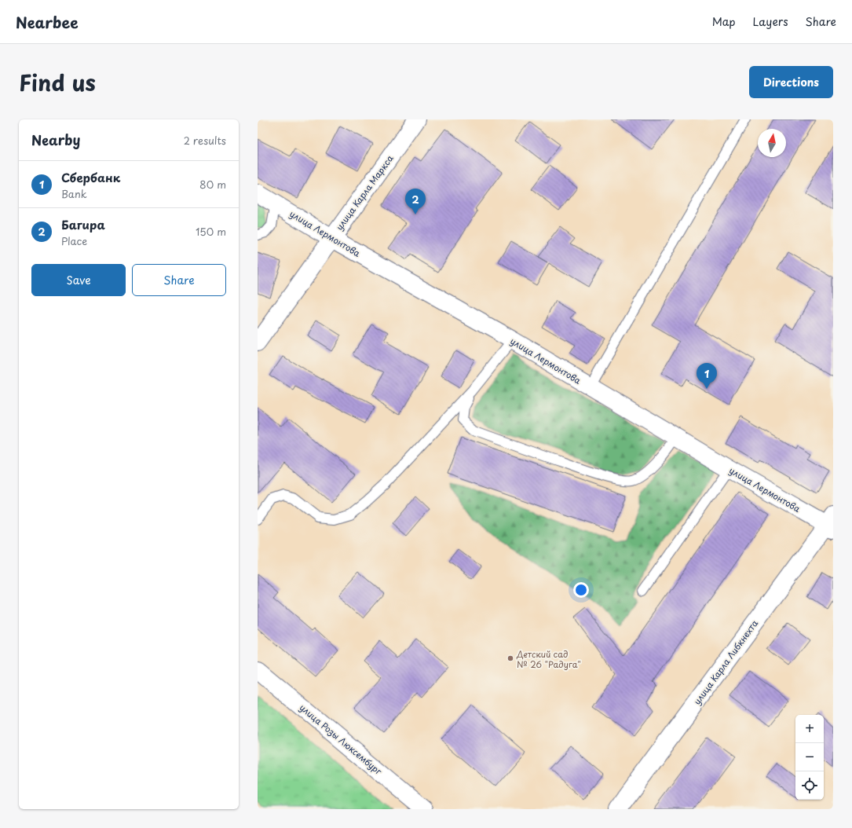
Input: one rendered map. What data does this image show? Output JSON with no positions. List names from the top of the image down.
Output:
{
  "streets": {
    "street": [
      "улица Карла Маркса",
      "улица Лермонтова",
      "улица Карла Либкнехта",
      "улица Розы Люксембург"
    ]
  },
  "crossings": [
    ["улица Карла Маркса", "улица Лермонтова"],
    ["улица Лермонтова", "улица Карла Либкнехта"]
  ],
  "places": ["Детский сад № 26 \"Радуга\""],
  "north": "top",
  "page": {
    "header": "Nearbee",
    "nav": ["Map", "Layers", "Share"],
    "title": "Find us",
    "buttons": [
      "Directions",
      ["Save", "Share"]
    ],
    "heading": ["Nearby", "2 results"],
    "list": [
      {
        "mark": "1",
        "name": "Сбербанк",
        "note": "Bank",
        "value": "80 m"
      },
      {
        "mark": "2",
        "name": "Багира",
        "note": "Place",
        "value": "150 m"
      }
    ],
    "pins": ["2", "1"],
    "map_buttons": ["+", "−"]
  }
}
